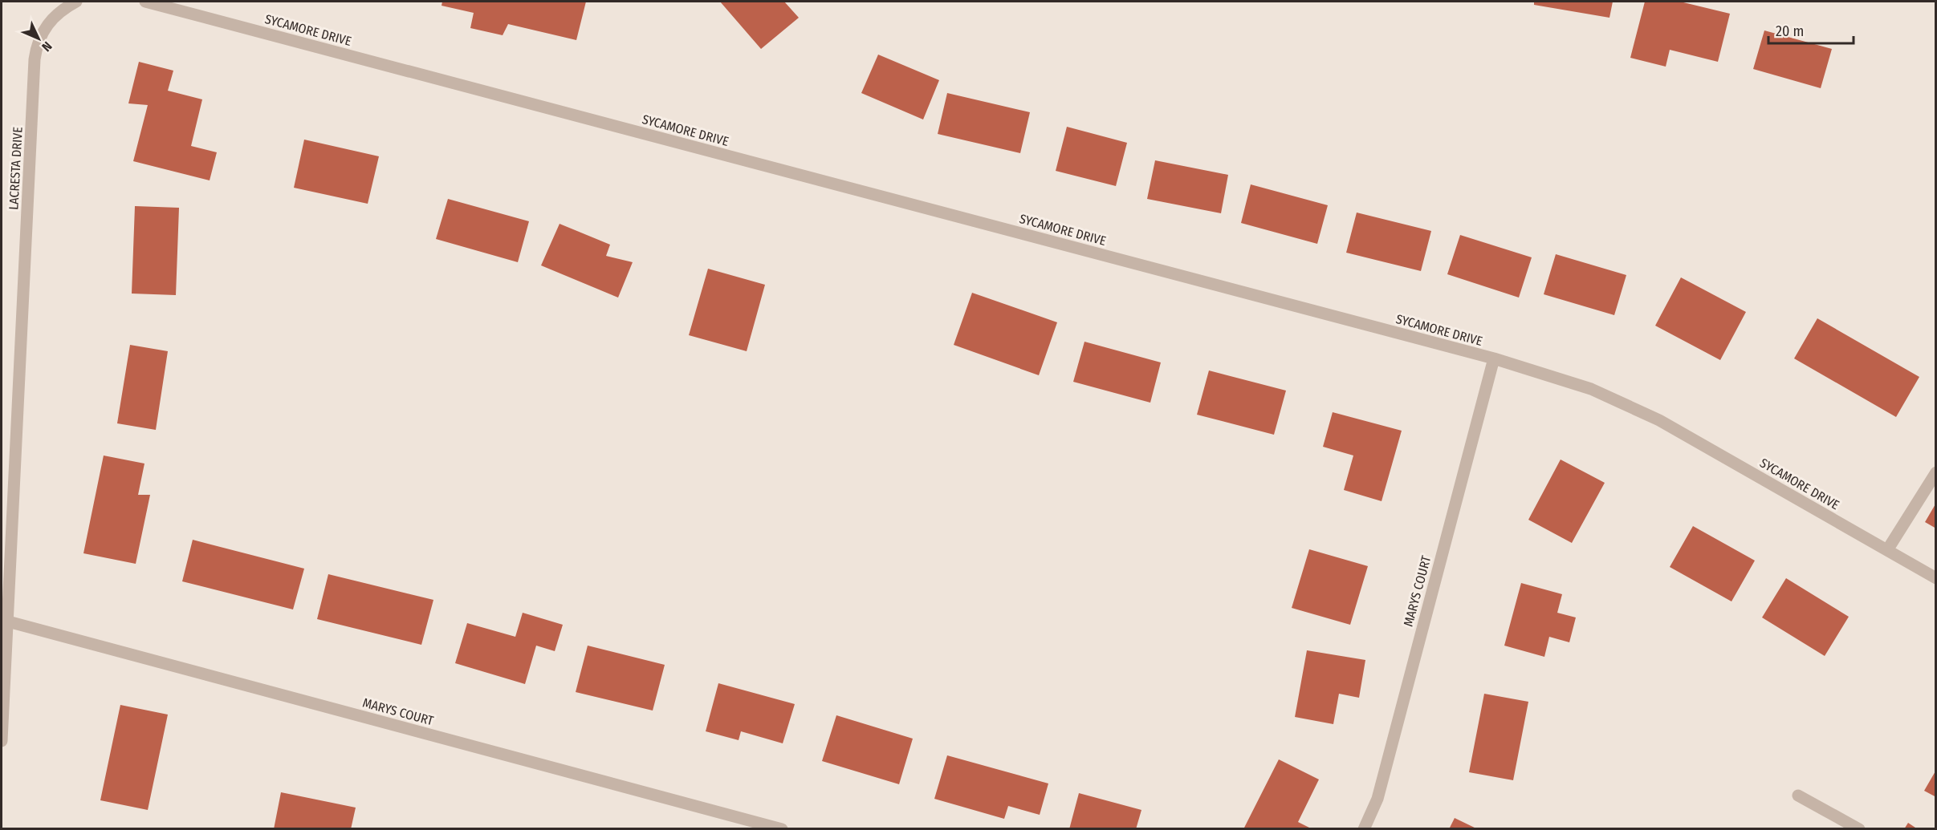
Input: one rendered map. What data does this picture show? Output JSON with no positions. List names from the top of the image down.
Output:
{
  "streets": {
    "street": ["SYCAMORE DRIVE", "LACRESTA DRIVE", "MARYS COURT"]
  },
  "crossings": [
    ["SYCAMORE DRIVE", "MARYS COURT"],
    ["LACRESTA DRIVE", "MARYS COURT"]
  ],
  "scale_bar": "20 m",
  "north": "bottom right"
}
